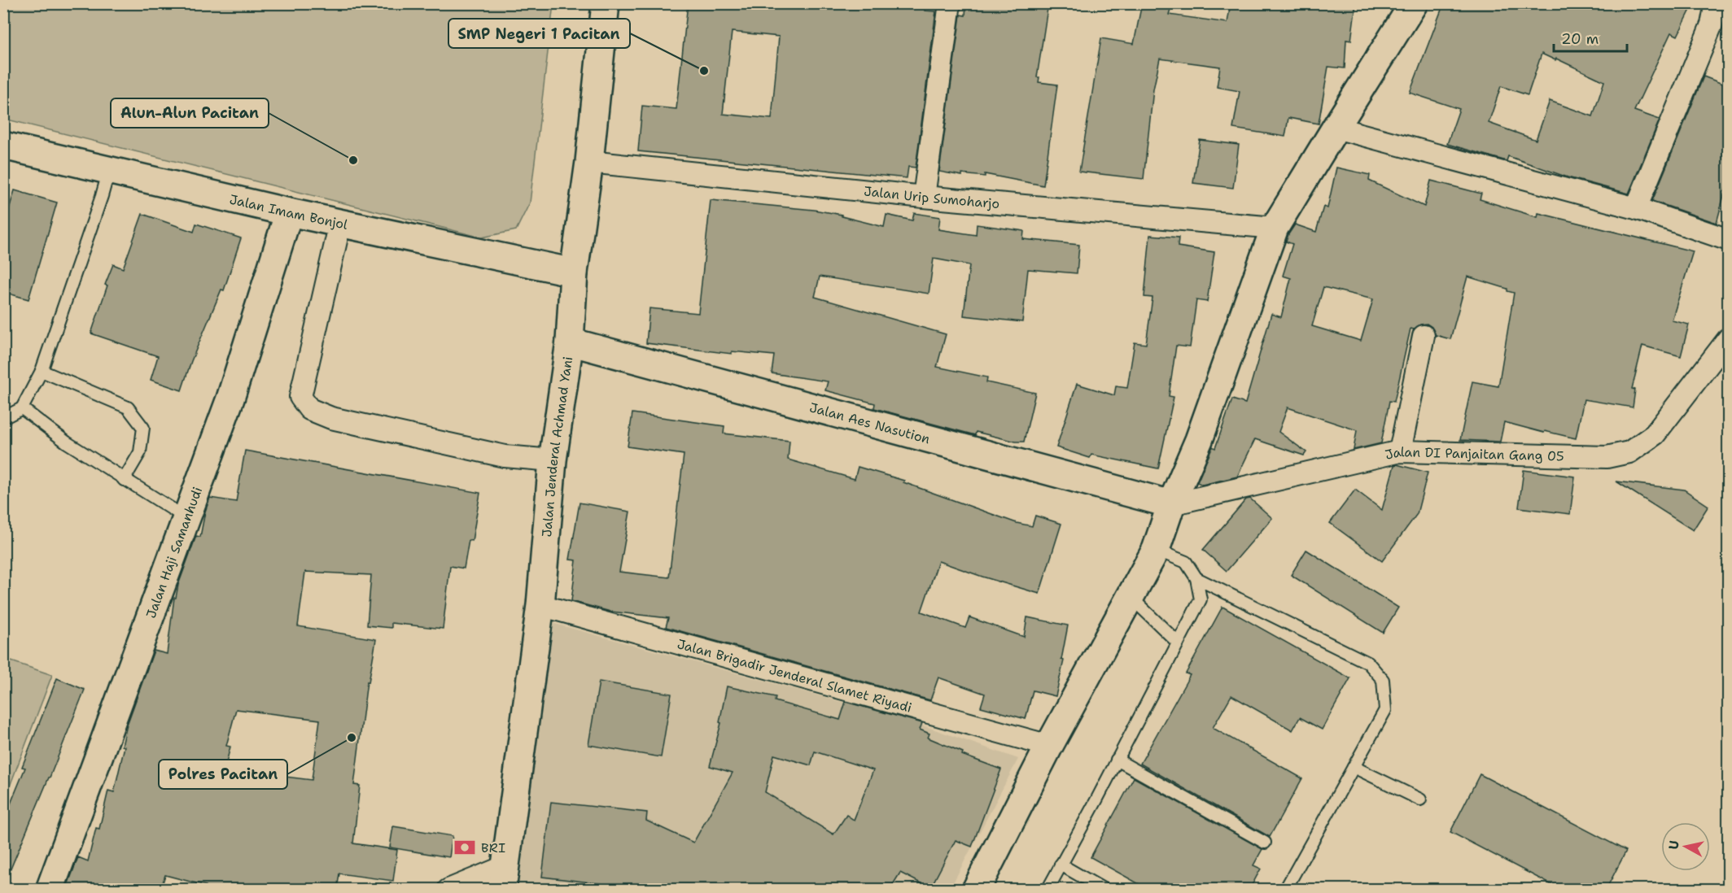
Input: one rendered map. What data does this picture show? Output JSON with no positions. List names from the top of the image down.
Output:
{
  "streets": {
    "street": [
      "Jalan Urip Sumoharjo",
      "Jalan Imam Bonjol",
      "Jalan Aes Nasution",
      "Jalan Jenderal Achmad Yani",
      "Jalan DI Panjaitan Gang 05",
      "Jalan Haji Samanhudi",
      "Jalan Brigadir Jenderal Slamet Riyadi"
    ]
  },
  "crossings": [
    ["Jalan Urip Sumoharjo", "Jalan Jenderal Achmad Yani"],
    ["Jalan Imam Bonjol", "Jalan Jenderal Achmad Yani"],
    ["Jalan Imam Bonjol", "Jalan Haji Samanhudi"],
    ["Jalan Aes Nasution", "Jalan Jenderal Achmad Yani"],
    ["Jalan Aes Nasution", "Jalan DI Panjaitan Gang 05"],
    ["Jalan Jenderal Achmad Yani", "Jalan Brigadir Jenderal Slamet Riyadi"]
  ],
  "places": {
    "other": ["SMP Negeri 1 Pacitan", "Alun-Alun Pacitan", "Polres Pacitan"],
    "bank": ["BRI"]
  },
  "scale_bar": "20 m",
  "north": "left"
}
